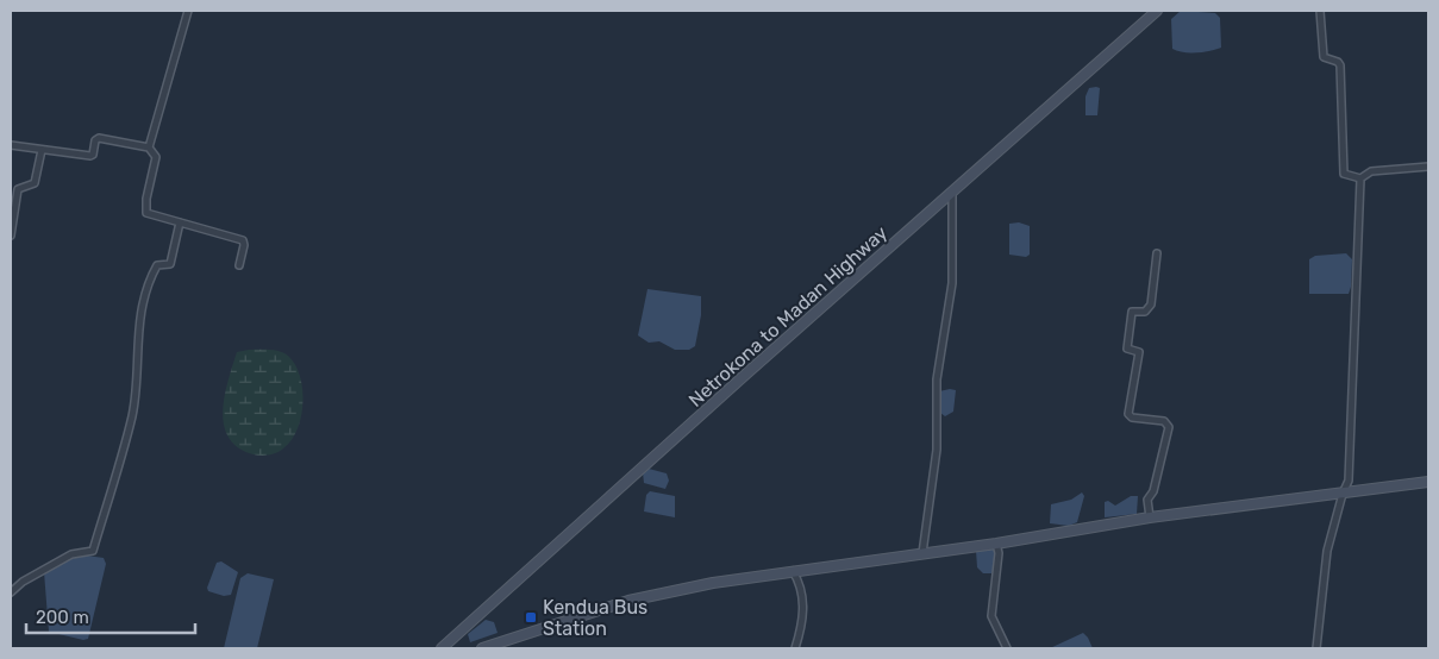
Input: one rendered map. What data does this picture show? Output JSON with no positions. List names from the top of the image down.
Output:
{
  "streets": {
    "main road": ["Netrokona to Madan Highway"]
  },
  "places": {
    "transit": ["Kendua Bus Station"]
  },
  "scale_bar": "200 m"
}
